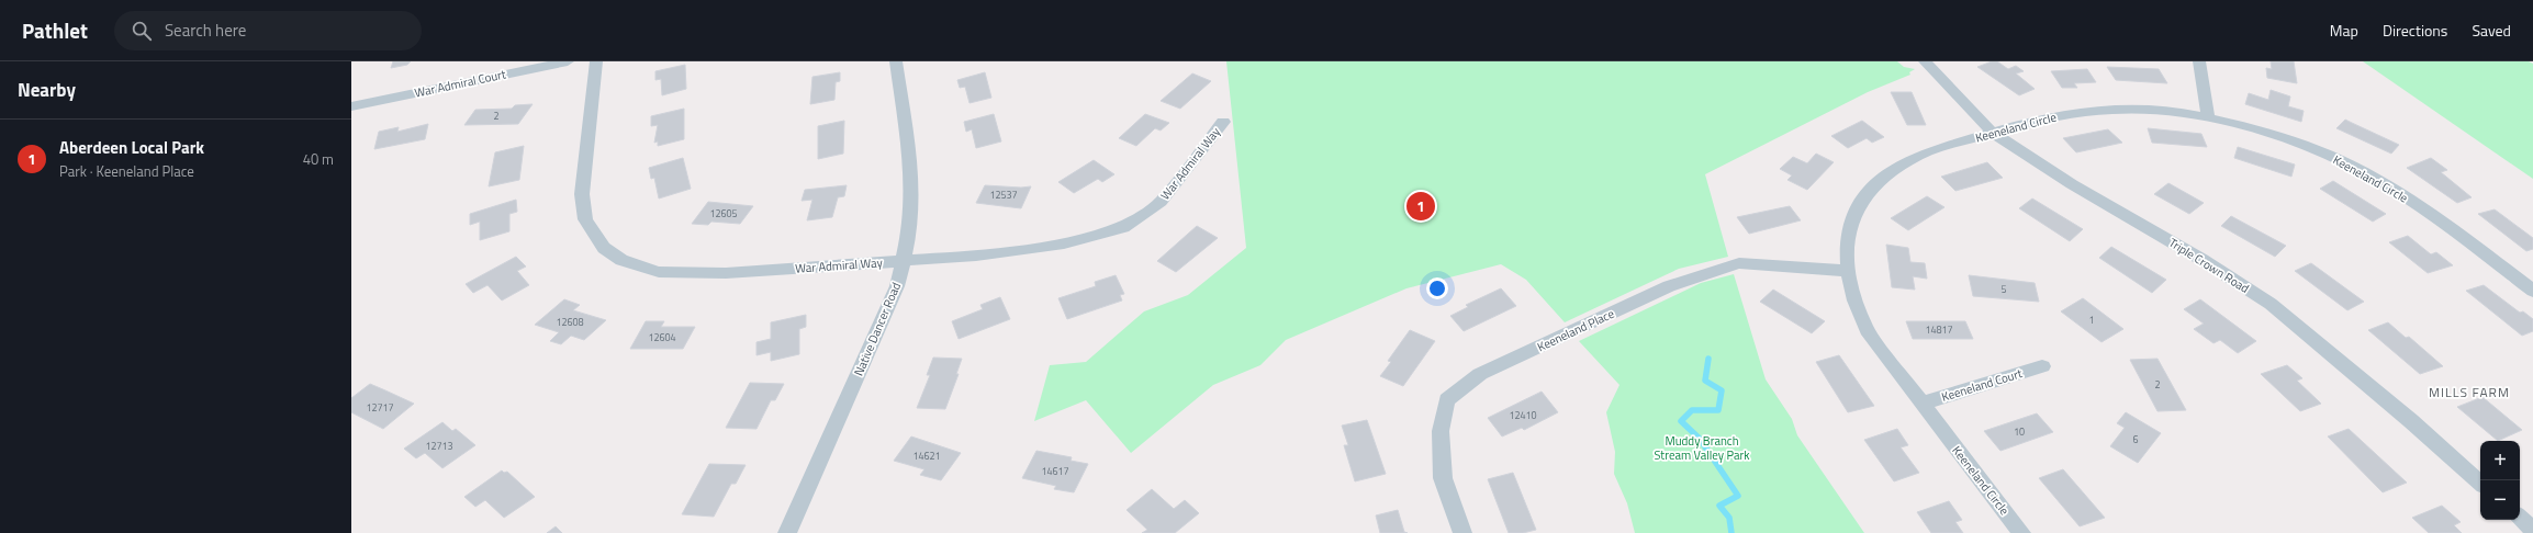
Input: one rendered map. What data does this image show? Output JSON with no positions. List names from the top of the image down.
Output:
{
  "streets": {
    "street": [
      "War Admiral Court",
      "Keeneland Circle",
      "War Admiral Way",
      "Triple Crown Road",
      "Native Dancer Road",
      "Keeneland Place",
      "Keeneland Court"
    ]
  },
  "crossings": [
    ["Keeneland Circle", "Triple Crown Road"],
    ["Keeneland Circle", "Keeneland Place"],
    ["Keeneland Circle", "Keeneland Court"],
    ["War Admiral Way", "Native Dancer Road"]
  ],
  "districts": ["MILLS FARM"],
  "parks": ["Muddy Branch Stream Valley Park"],
  "house_numbers": [
    "2",
    "12537",
    "12605",
    "5",
    "1",
    "12608",
    "14817",
    "12604",
    "2",
    "12717",
    "12410",
    "10",
    "6",
    "12713",
    "14621",
    "14617"
  ],
  "page": {
    "header": "Pathlet",
    "search": "Search here",
    "nav": ["Map", "Directions", "Saved"],
    "heading": "Nearby",
    "list": [
      {
        "mark": "1",
        "name": "Aberdeen Local Park",
        "note": "Park · Keeneland Place",
        "value": "40 m"
      }
    ],
    "pins": "1",
    "map_buttons": ["+", "−"]
  }
}
